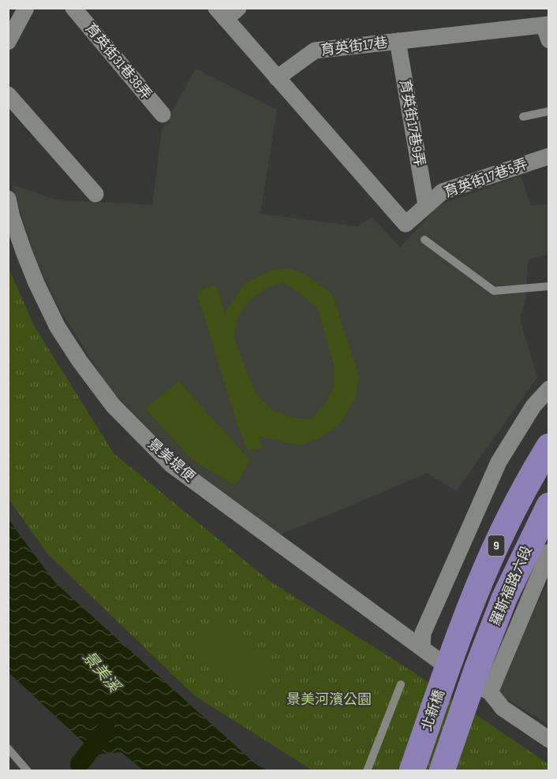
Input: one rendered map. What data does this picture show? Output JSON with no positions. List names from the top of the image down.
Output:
{
  "streets": {
    "main road": ["9", "羅斯福路六段", "北新橋"],
    "street": [
      "育英街17巷",
      "育英街31巷38弄",
      "育英街17巷9弄",
      "育英街17巷5弄",
      "景美堤便"
    ]
  },
  "crossings": [
    ["育英街17巷", "育英街17巷9弄"],
    ["育英街17巷", "育英街17巷5弄"],
    ["育英街17巷9弄", "育英街17巷5弄"],
    ["景美堤便", "羅斯福路六段"],
    ["景美堤便", "北新橋"],
    ["羅斯福路六段", "北新橋"]
  ],
  "water": ["景美溪"],
  "parks": ["景美河濱公園"]
}
